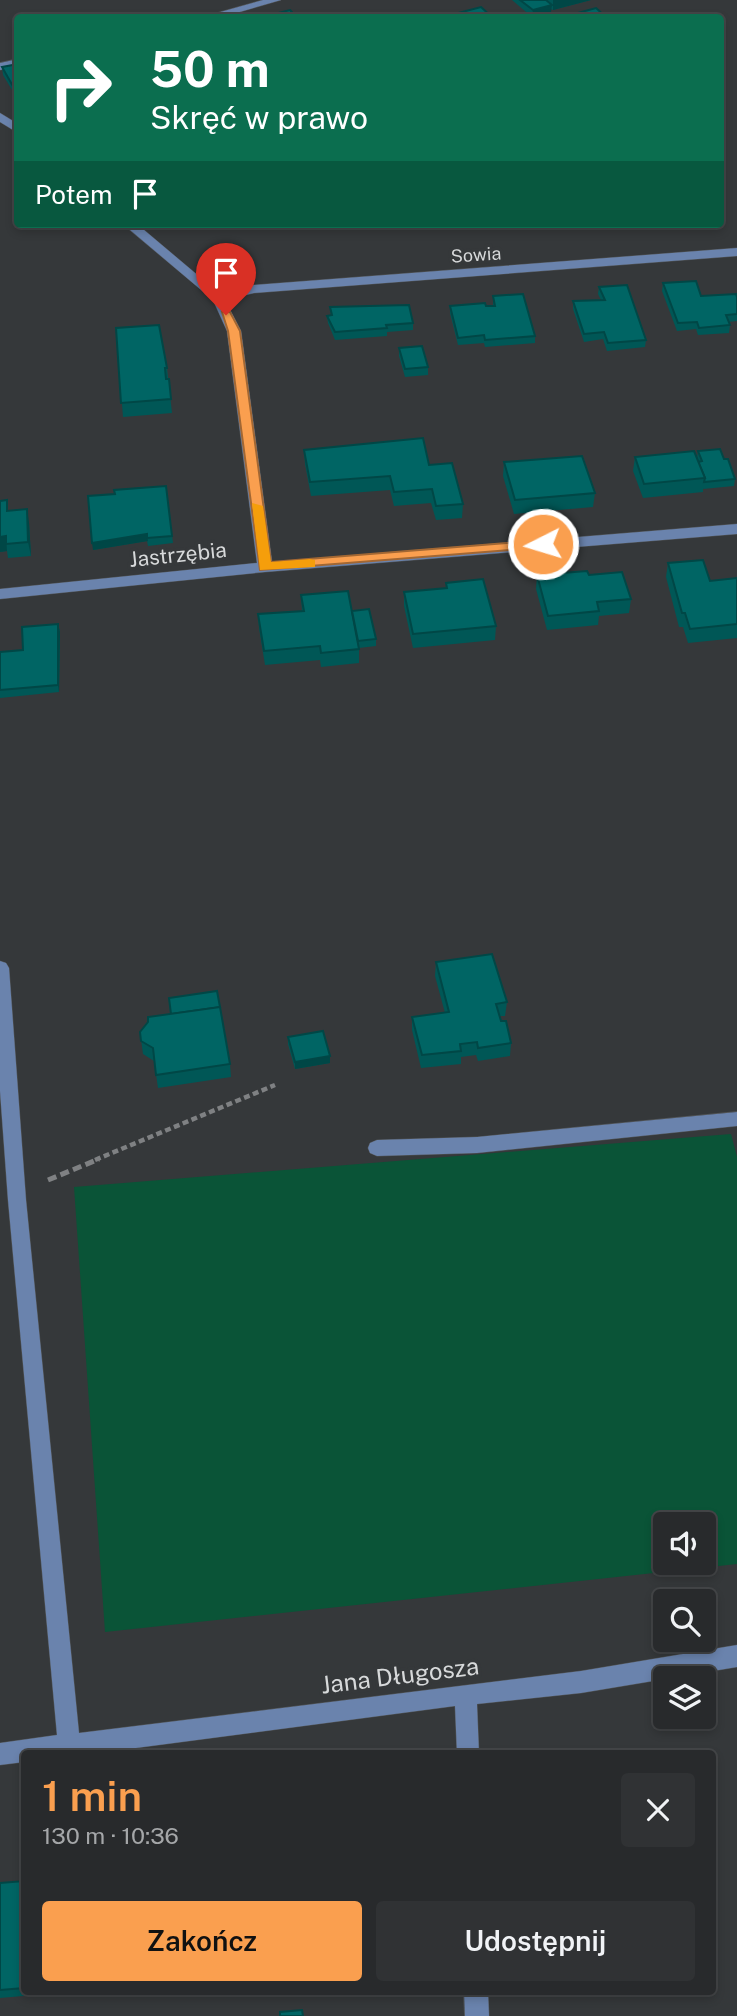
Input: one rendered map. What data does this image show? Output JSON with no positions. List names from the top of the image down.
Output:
{
  "streets": {
    "street": ["Sowia", "Jastrzębia", "Jana Długosza"]
  },
  "page": {
    "turn": ["50 m", "Skręć w prawo"],
    "then": "Potem",
    "heading": ["1 min", "130 m · 10:36"],
    "buttons": ["Zakończ", "Udostępnij"]
  }
}
